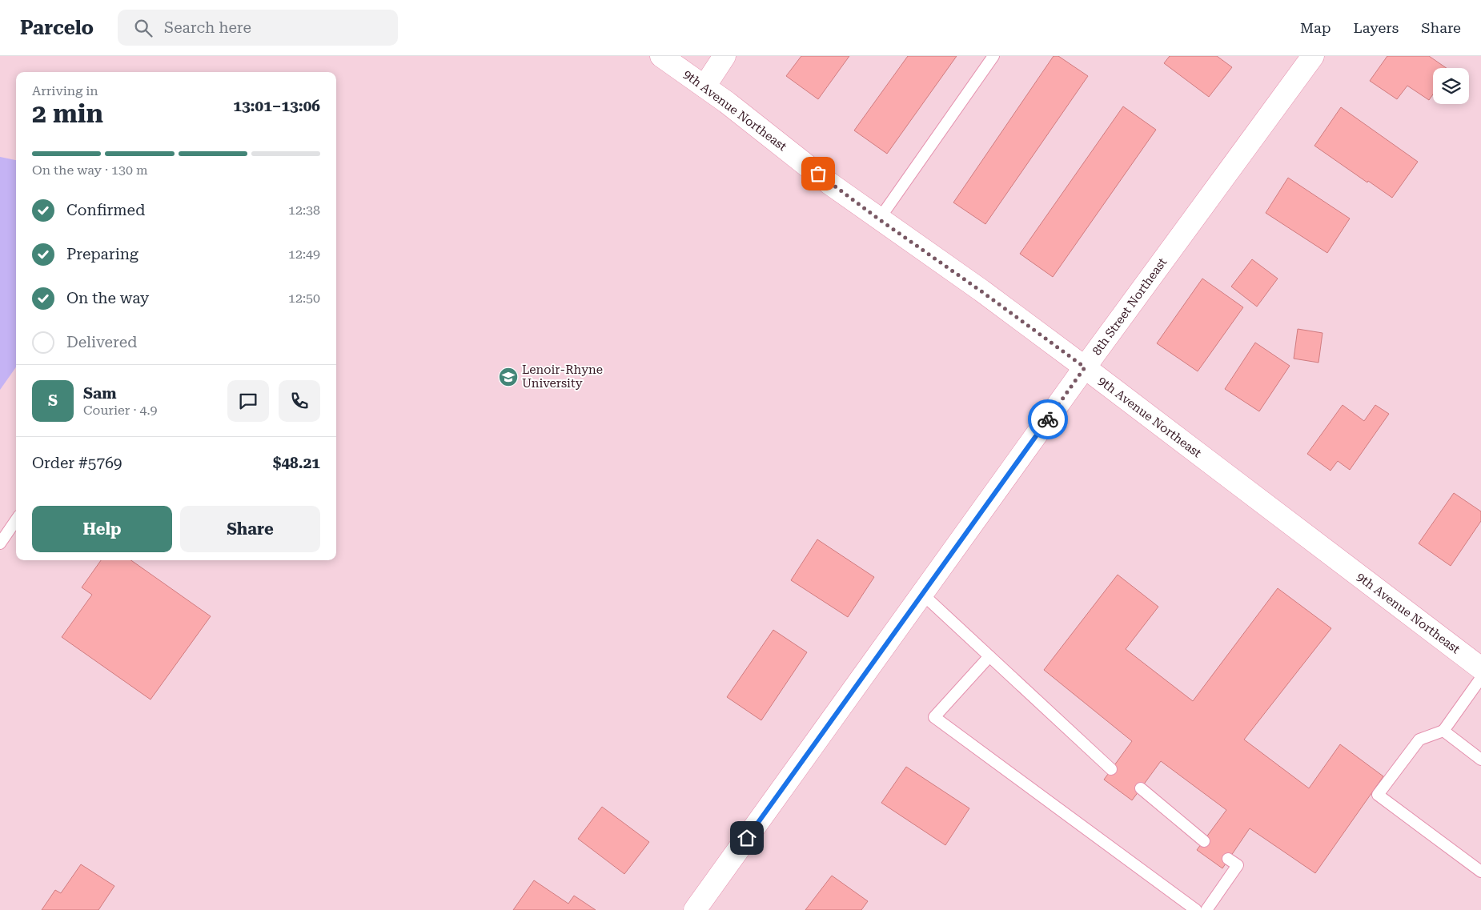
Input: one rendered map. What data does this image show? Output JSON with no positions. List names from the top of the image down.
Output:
{
  "streets": {
    "street": ["9th Avenue Northeast", "8th Street Northeast"]
  },
  "crossings": [
    ["9th Avenue Northeast", "8th Street Northeast"]
  ],
  "places": {
    "school or university": ["Lenoir-Rhyne University"]
  },
  "page": {
    "header": "Parcelo",
    "search": "Search here",
    "nav": ["Map", "Layers", "Share"],
    "heading": ["2 min", "Arriving in", "13:01–13:06"],
    "panel": [
      "Sam",
      "Courier · 4.9",
      "Order #5769",
      "$48.21"
    ],
    "bar": "On the way · 130 m",
    "list": [
      ["Confirmed", "12:38"],
      ["Preparing", "12:49"],
      ["On the way", "12:50"],
      "Delivered"
    ],
    "round": "S",
    "buttons": ["Help", "Share"]
  }
}
